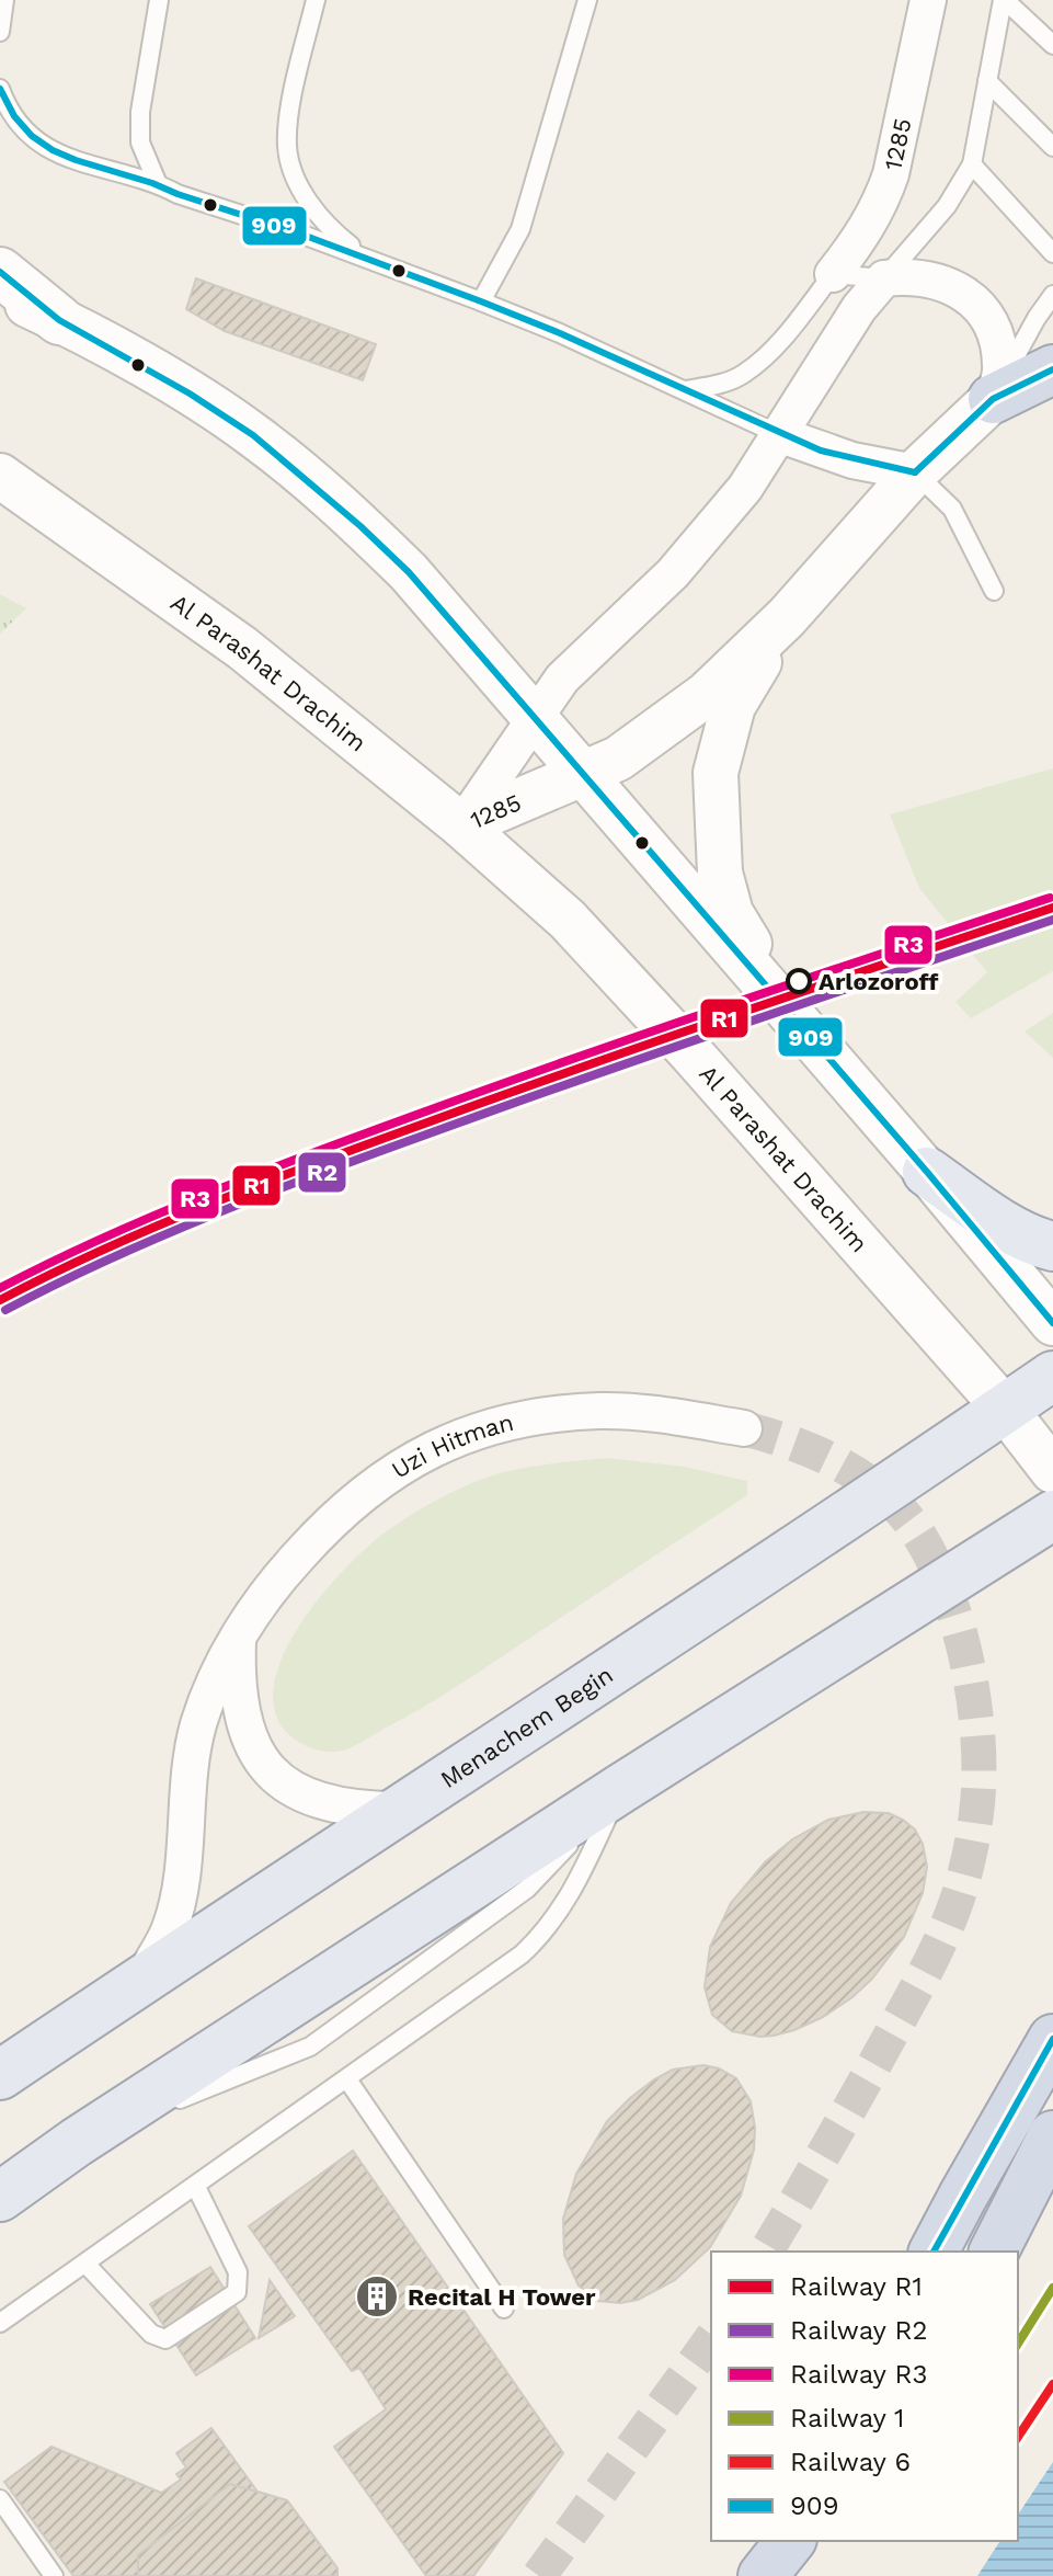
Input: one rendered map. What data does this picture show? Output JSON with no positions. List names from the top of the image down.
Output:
{
  "streets": {
    "main road": ["Menachem Begin"],
    "street": ["1285", "Al Parashat Drachim", "Uzi Hitman"]
  },
  "crossings": [
    ["1285", "Al Parashat Drachim"],
    ["Al Parashat Drachim", "Menachem Begin"],
    ["Uzi Hitman", "Menachem Begin"]
  ],
  "places": {
    "other": ["Arlozoroff"],
    "building": ["Recital H Tower"]
  },
  "lines": [
    "transit line 909",
    "rail line R3",
    "rail line R1",
    "rail line R2",
    "rail line 1",
    "rail line 6"
  ],
  "legend": [
    "Railway R1",
    "Railway R2",
    "Railway R3",
    "Railway 1",
    "Railway 6",
    "909"
  ]
}
